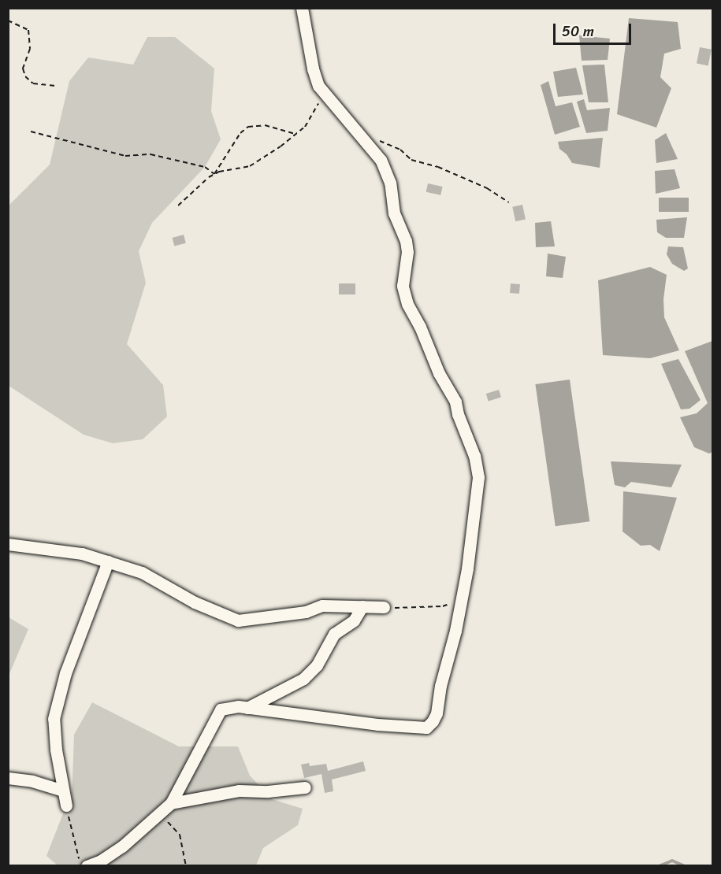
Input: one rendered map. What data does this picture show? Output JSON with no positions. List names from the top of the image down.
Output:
{
  "scale_bar": "50 m"
}
